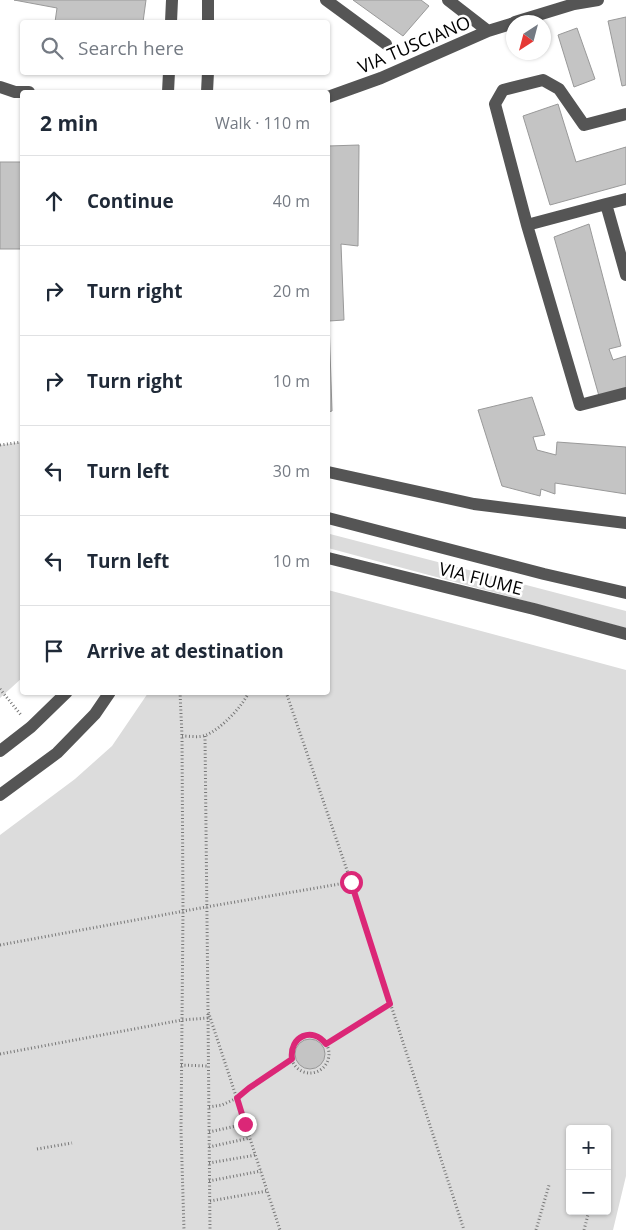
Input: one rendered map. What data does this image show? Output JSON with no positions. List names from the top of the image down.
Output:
{
  "streets": {
    "street": ["VIA TUSCIANO", "VIA FIUME"]
  },
  "north": "bottom left",
  "page": {
    "search": "Search here",
    "heading": ["2 min", "Walk · 110 m"],
    "list": [
      ["Continue", "40 m"],
      ["Turn right", "20 m"],
      ["Turn right", "10 m"],
      ["Turn left", "30 m"],
      ["Turn left", "10 m"],
      "Arrive at destination"
    ],
    "map_buttons": ["+", "−"]
  }
}
